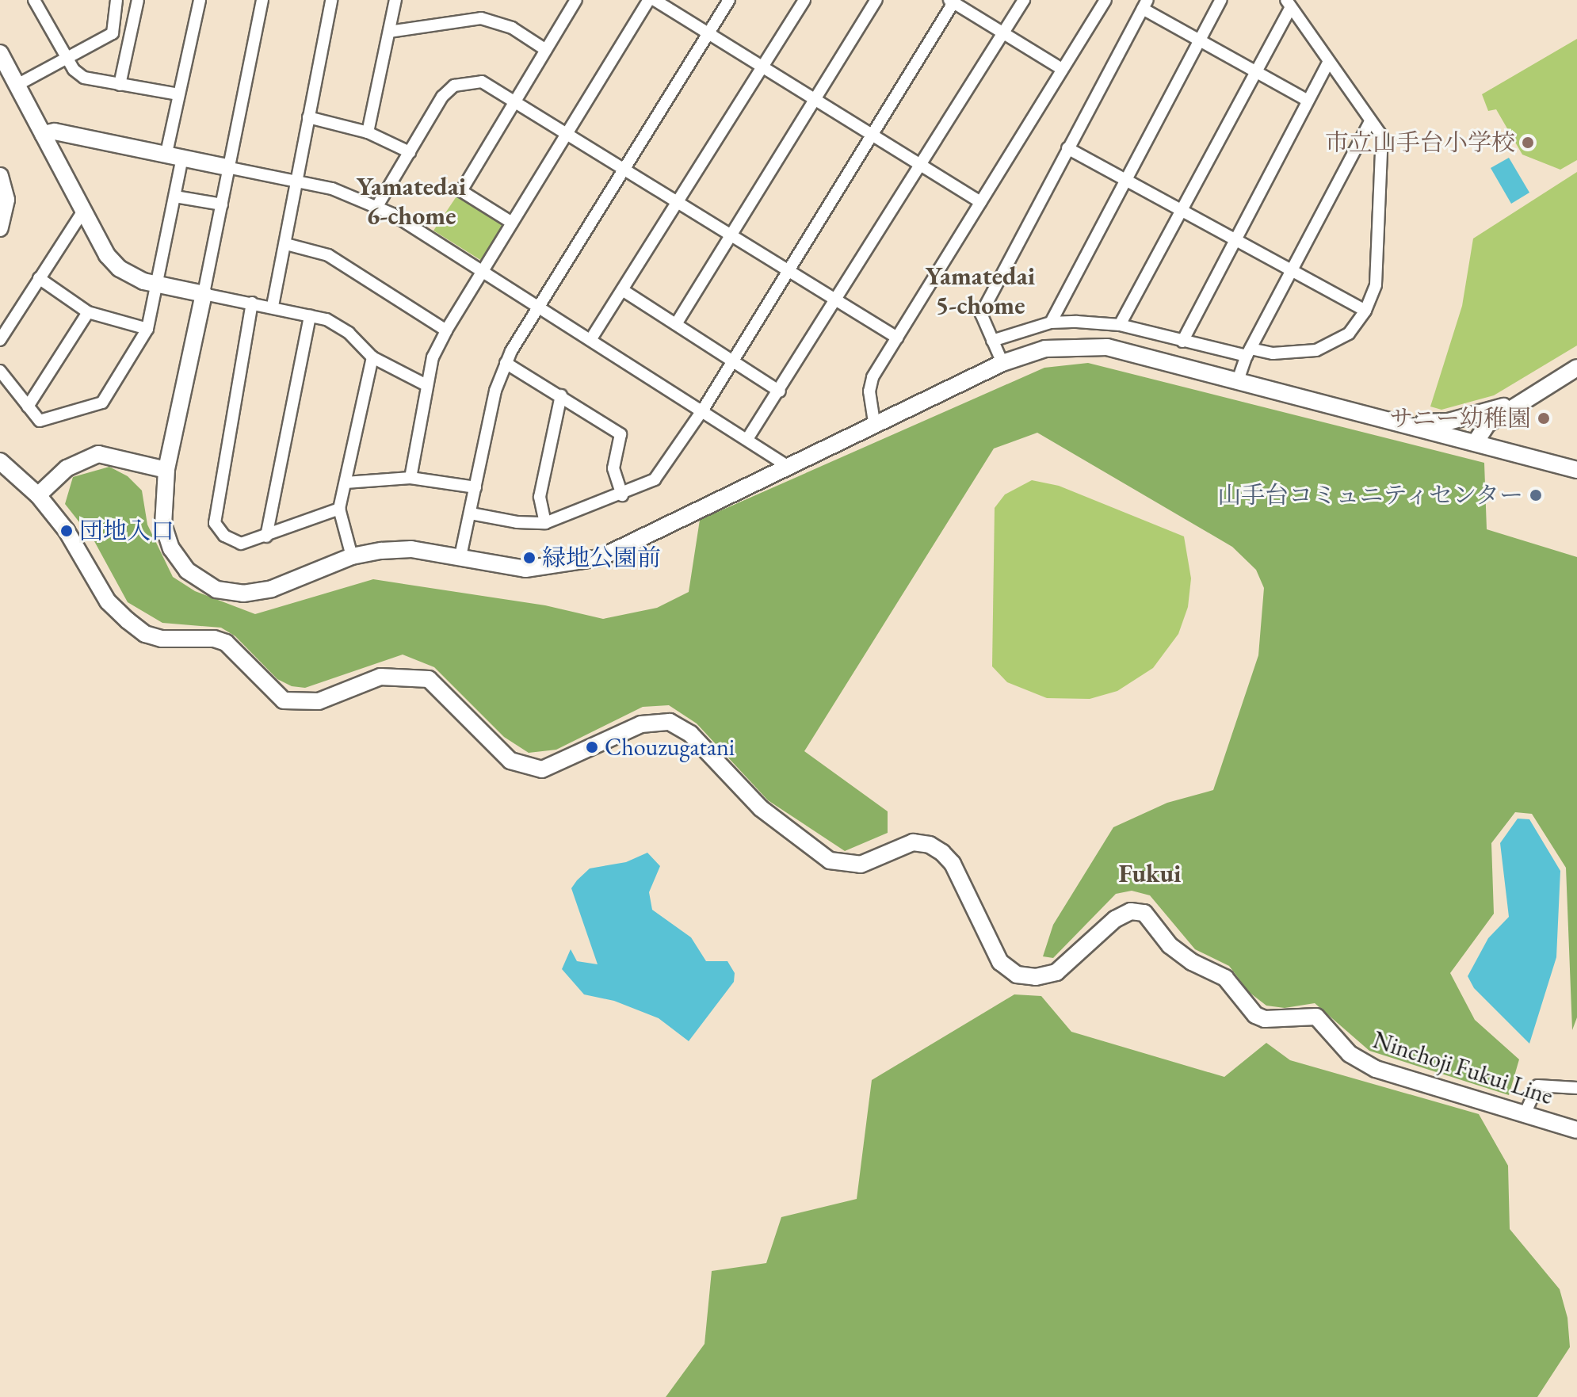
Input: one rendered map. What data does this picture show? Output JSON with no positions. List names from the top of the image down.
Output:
{
  "streets": {
    "street": ["Ninchoji Fukui Line"]
  },
  "districts": ["Yamatedai 6-chome", "Yamatedai 5-chome", "Fukui"],
  "places": [
    "市立山手台小学校",
    "サニー幼稚園",
    "山手台コミュニティセンター",
    "団地入口",
    "緑地公園前",
    "Chouzugatani"
  ]
}
